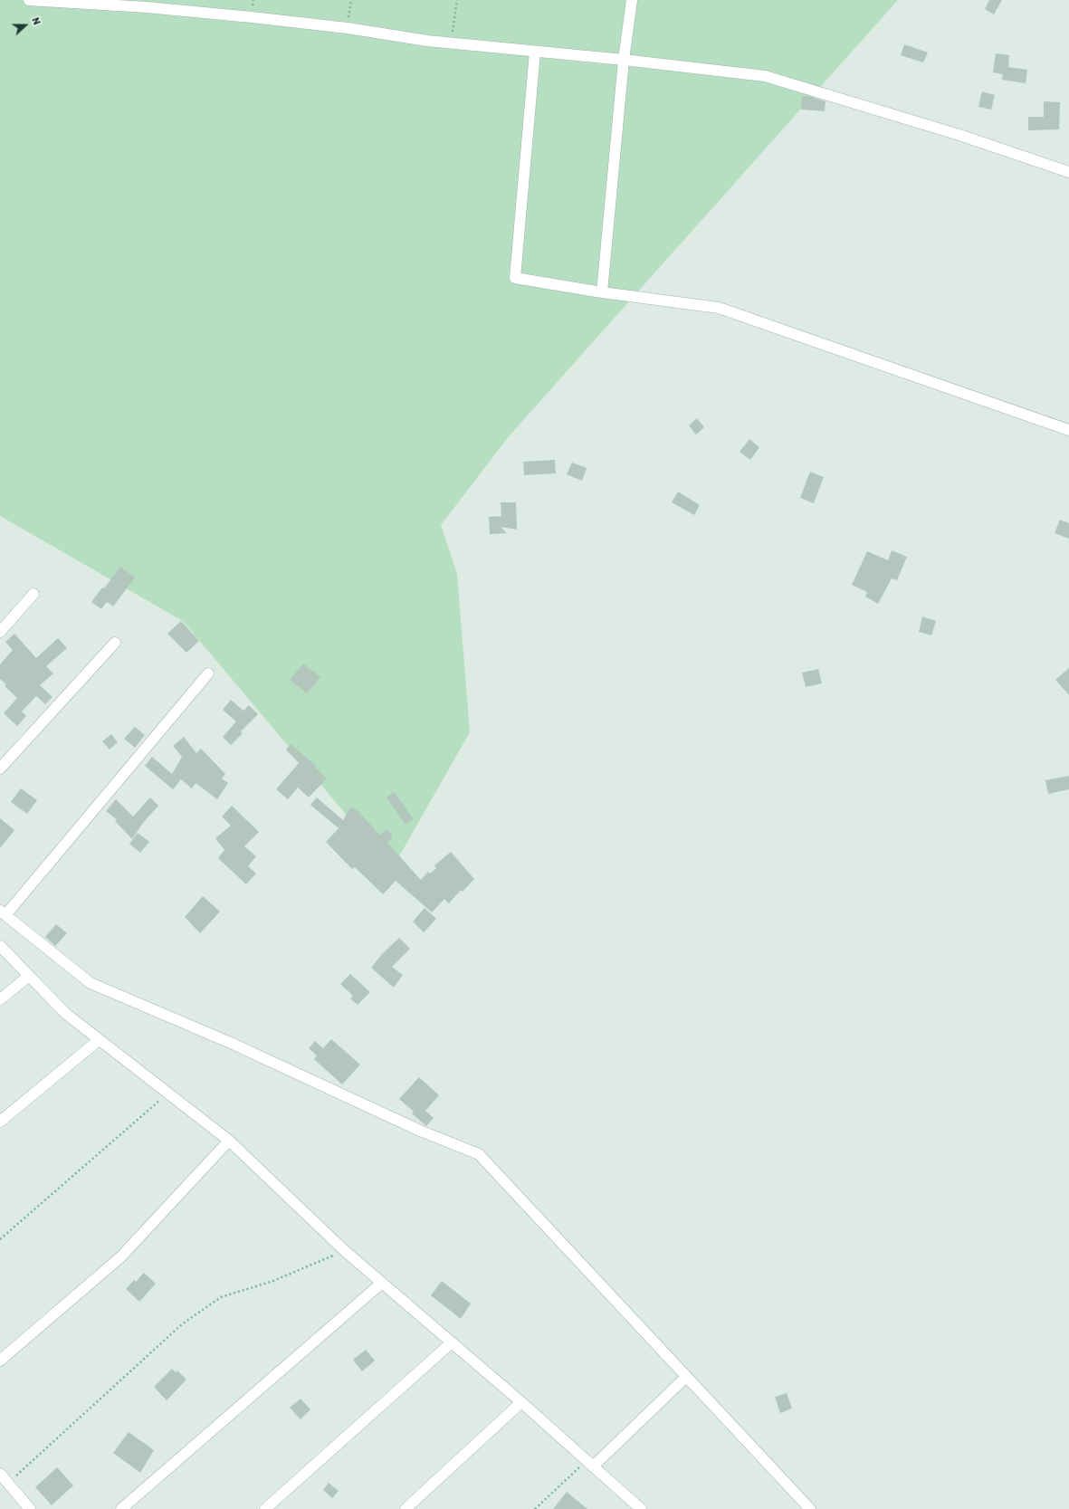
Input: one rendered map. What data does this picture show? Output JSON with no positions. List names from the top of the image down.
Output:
{
  "north": "right"
}
